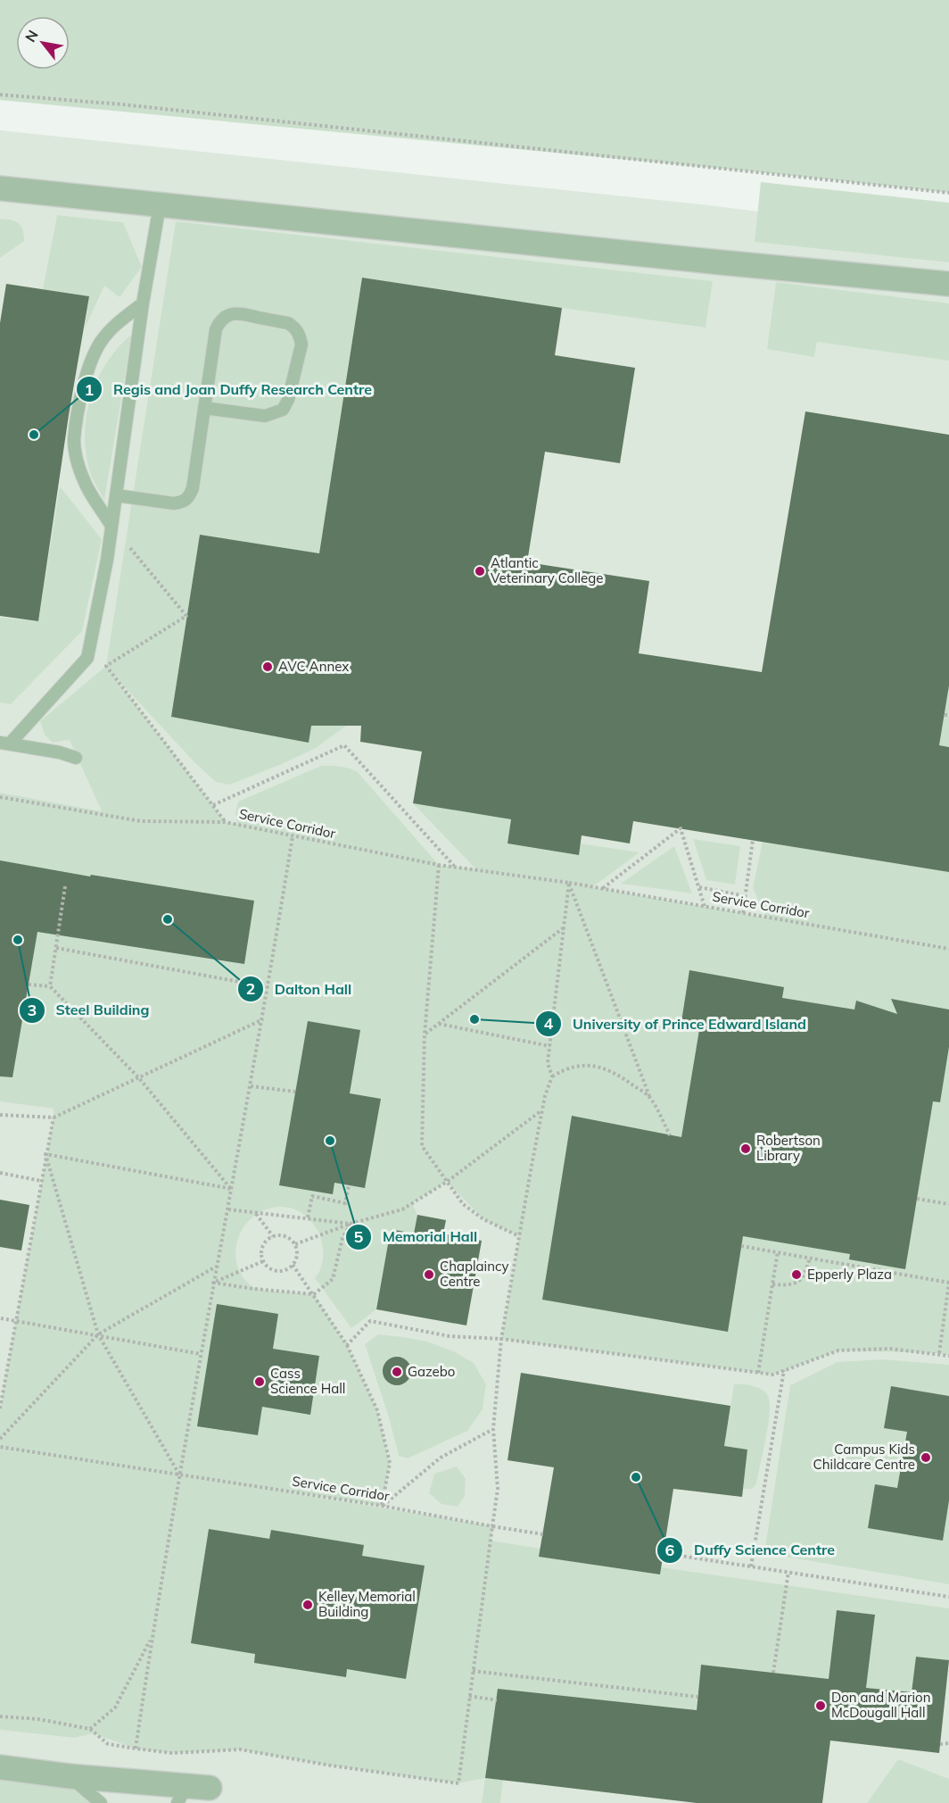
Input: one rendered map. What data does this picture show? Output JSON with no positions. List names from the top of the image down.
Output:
{
  "streets": {
    "path": ["Service Corridor"]
  },
  "places": [
    "Regis and Joan Duffy Research Centre",
    "Atlantic Veterinary College",
    "AVC Annex",
    "Dalton Hall",
    "Steel Building",
    "University of Prince Edward Island",
    "Memorial Hall",
    "Robertson Library",
    "Chaplaincy Centre",
    "Epperly Plaza",
    "Gazebo",
    "Cass Science Hall",
    "Campus Kids Childcare Centre",
    "Duffy Science Centre",
    "Kelley Memorial Building",
    "Don and Marion McDougall Hall"
  ],
  "north": "top left"
}
